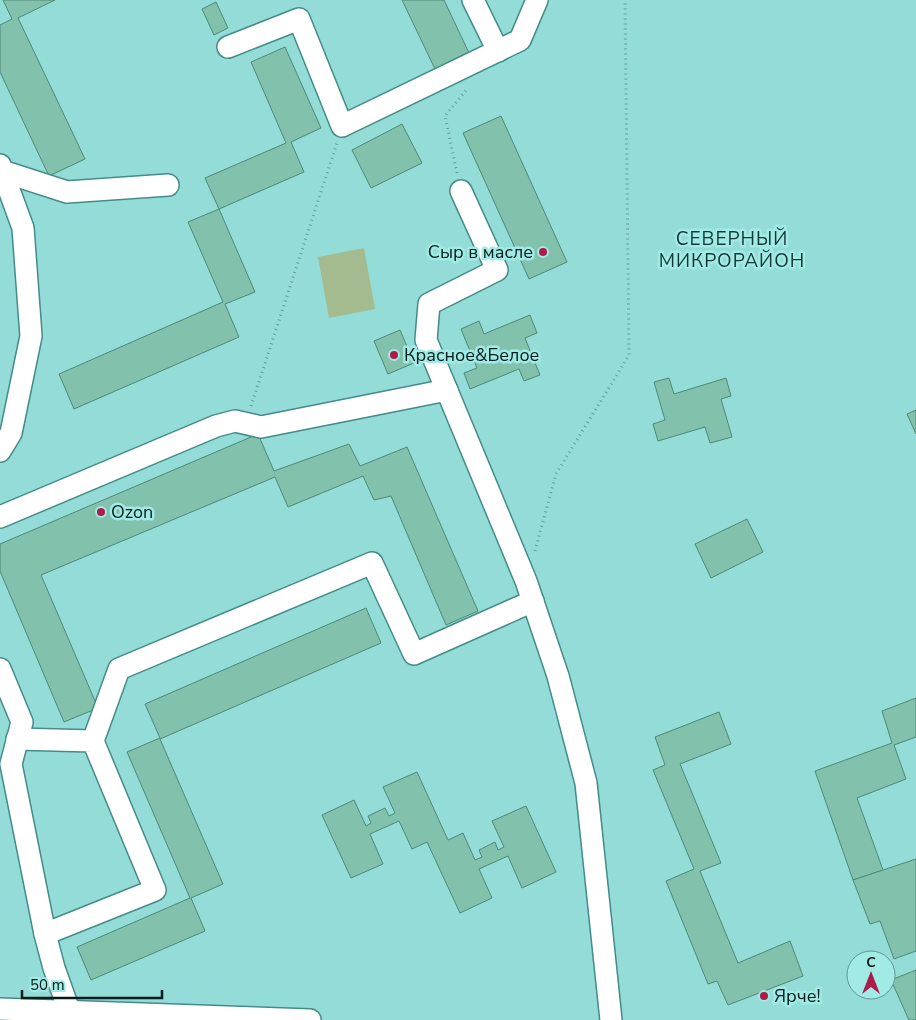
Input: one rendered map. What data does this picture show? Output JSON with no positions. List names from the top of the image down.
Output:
{
  "districts": ["СЕВЕРНЫЙ МИКРОРАЙОН"],
  "places": [
    "Сыр в масле",
    "Красное&Белое",
    "Ozon",
    "Ярче!"
  ],
  "scale_bar": "50 m",
  "north": "top"
}
